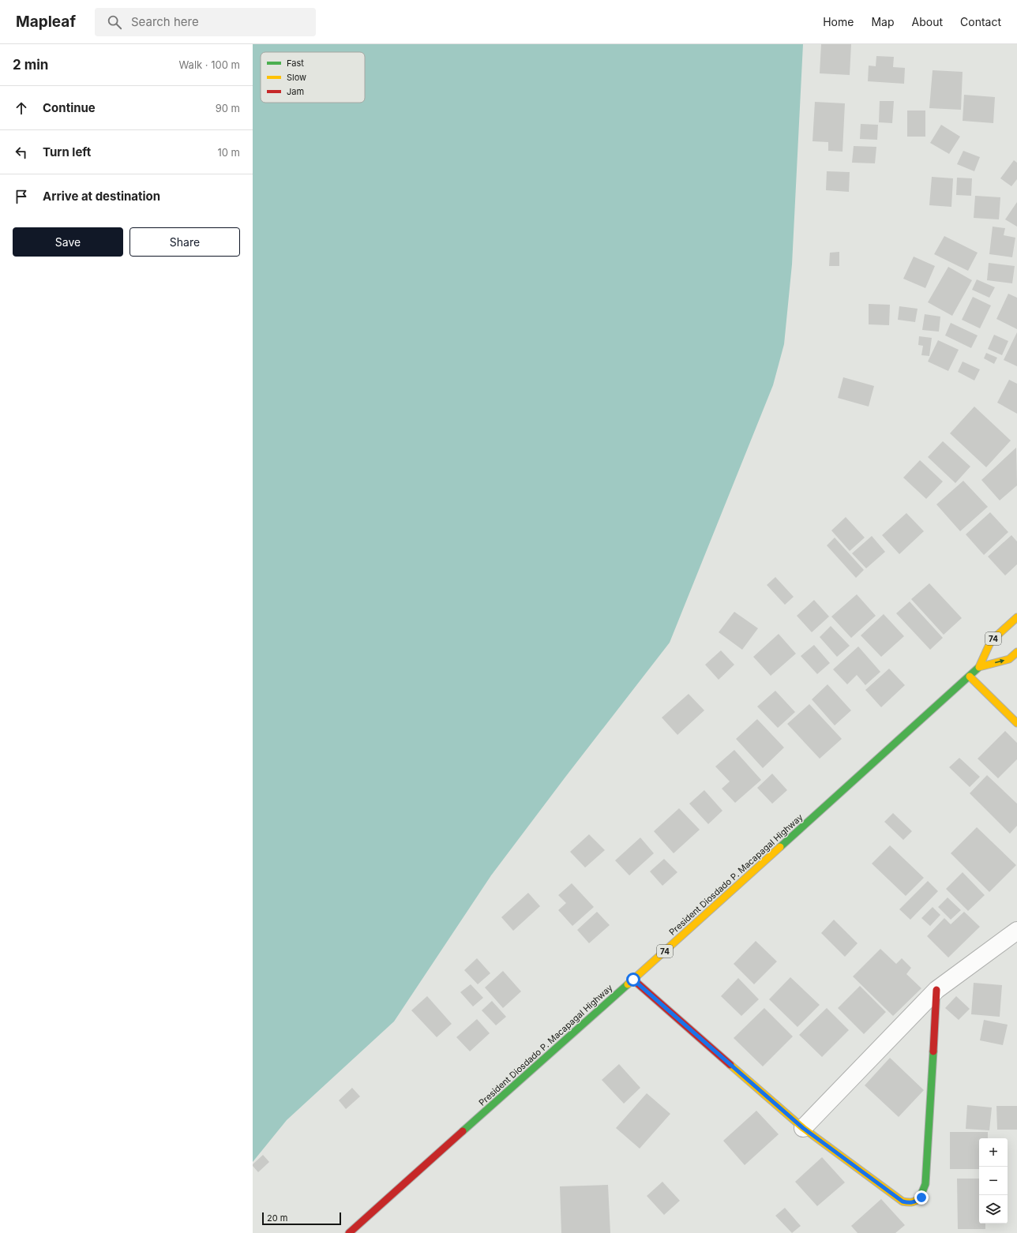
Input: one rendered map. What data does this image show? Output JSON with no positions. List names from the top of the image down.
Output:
{
  "streets": {
    "main road": ["74", "President Diosdado P. Macapagal Highway"]
  },
  "legend": ["Fast", "Slow", "Jam"],
  "scale_bar": "20 m",
  "page": {
    "header": "Mapleaf",
    "search": "Search here",
    "nav": [
      "Home",
      "Map",
      "About",
      "Contact"
    ],
    "heading": ["2 min", "Walk · 100 m"],
    "list": [
      ["Continue", "90 m"],
      ["Turn left", "10 m"],
      "Arrive at destination"
    ],
    "buttons": ["Save", "Share"],
    "map_buttons": ["+", "−"],
    "scale": "20 m"
  }
}
